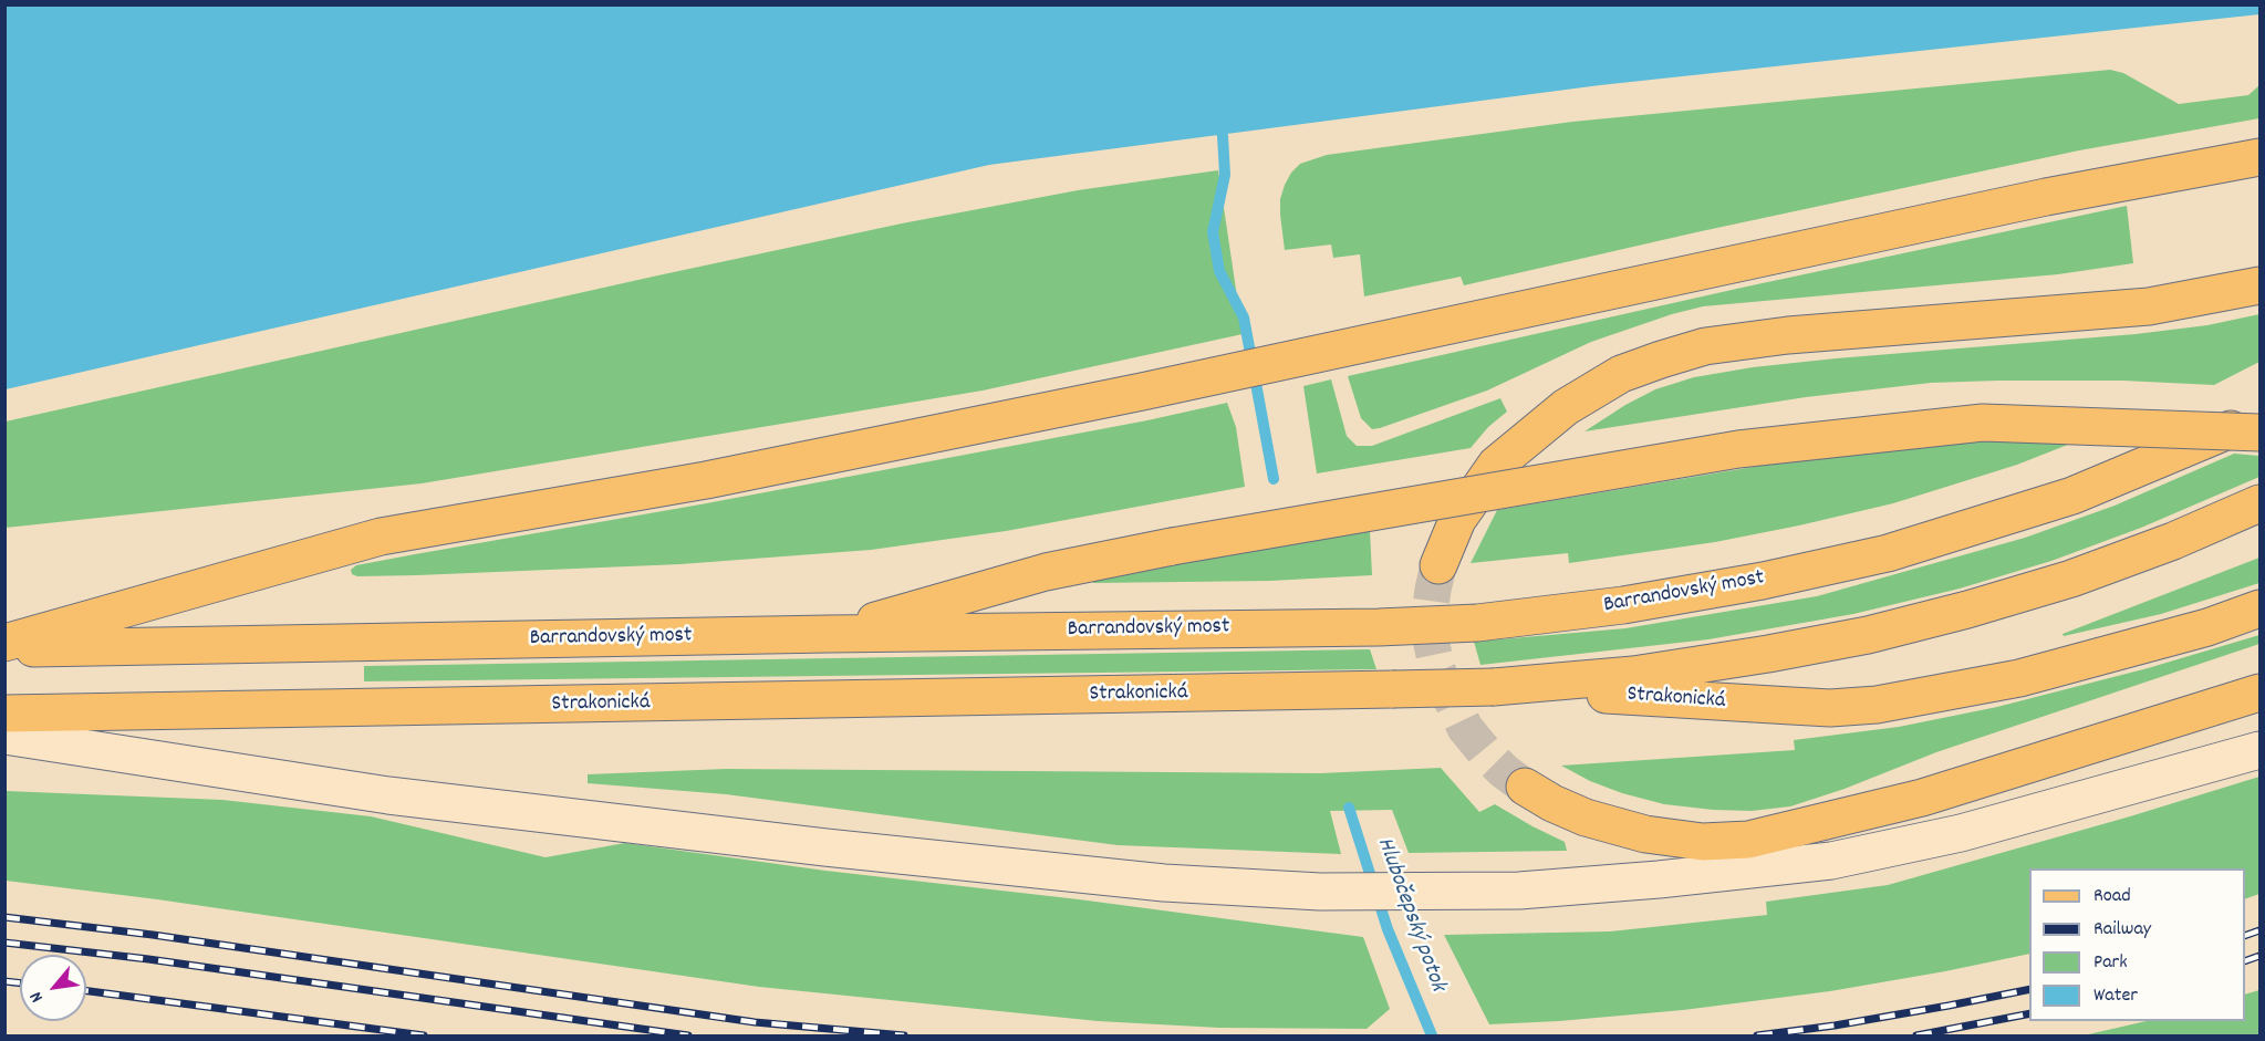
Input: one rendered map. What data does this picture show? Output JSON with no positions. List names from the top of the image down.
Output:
{
  "streets": {
    "main road": ["Barrandovský most", "Strakonická"]
  },
  "water": ["Hlubočepský potok"],
  "legend": [
    "Road",
    "Railway",
    "Park",
    "Water"
  ],
  "north": "bottom left"
}
